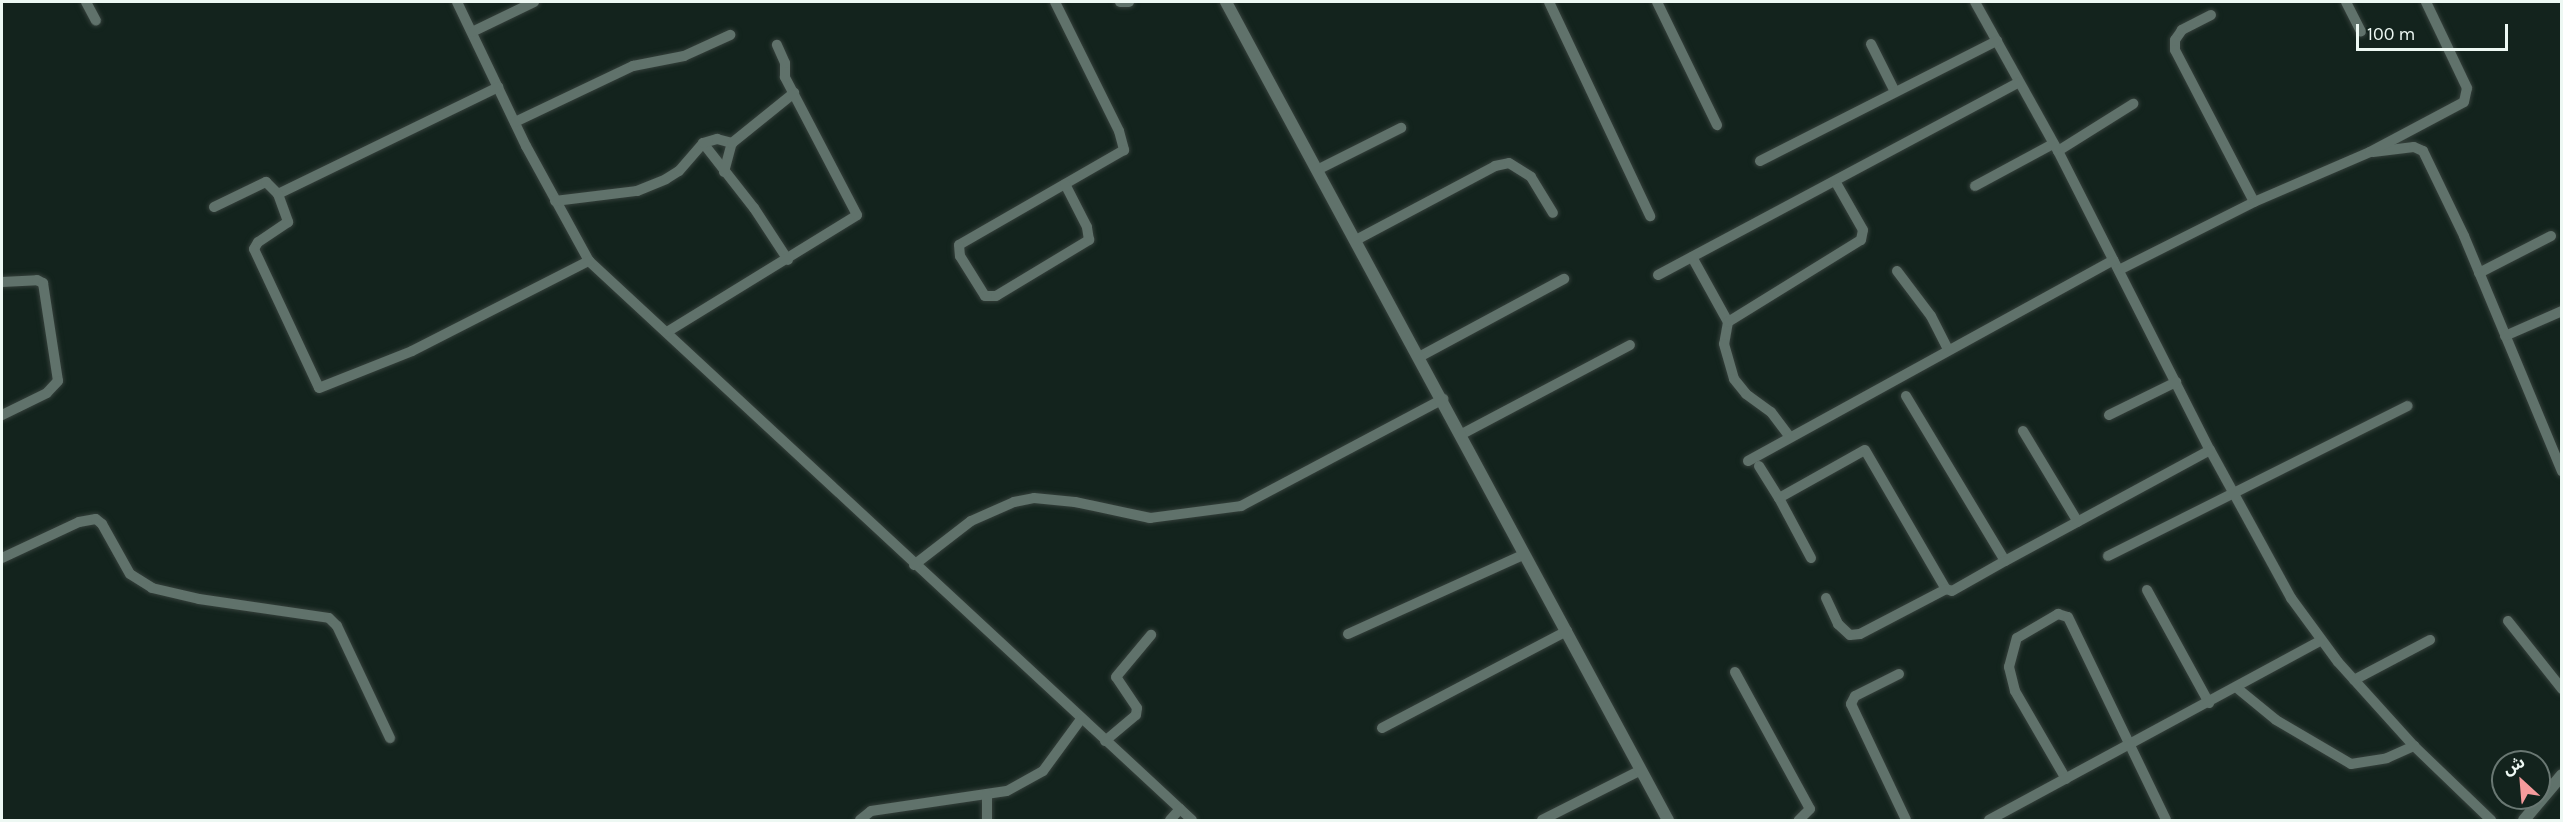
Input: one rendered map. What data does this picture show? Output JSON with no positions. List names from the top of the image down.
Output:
{
  "scale_bar": "100 m",
  "north": "top left"
}
